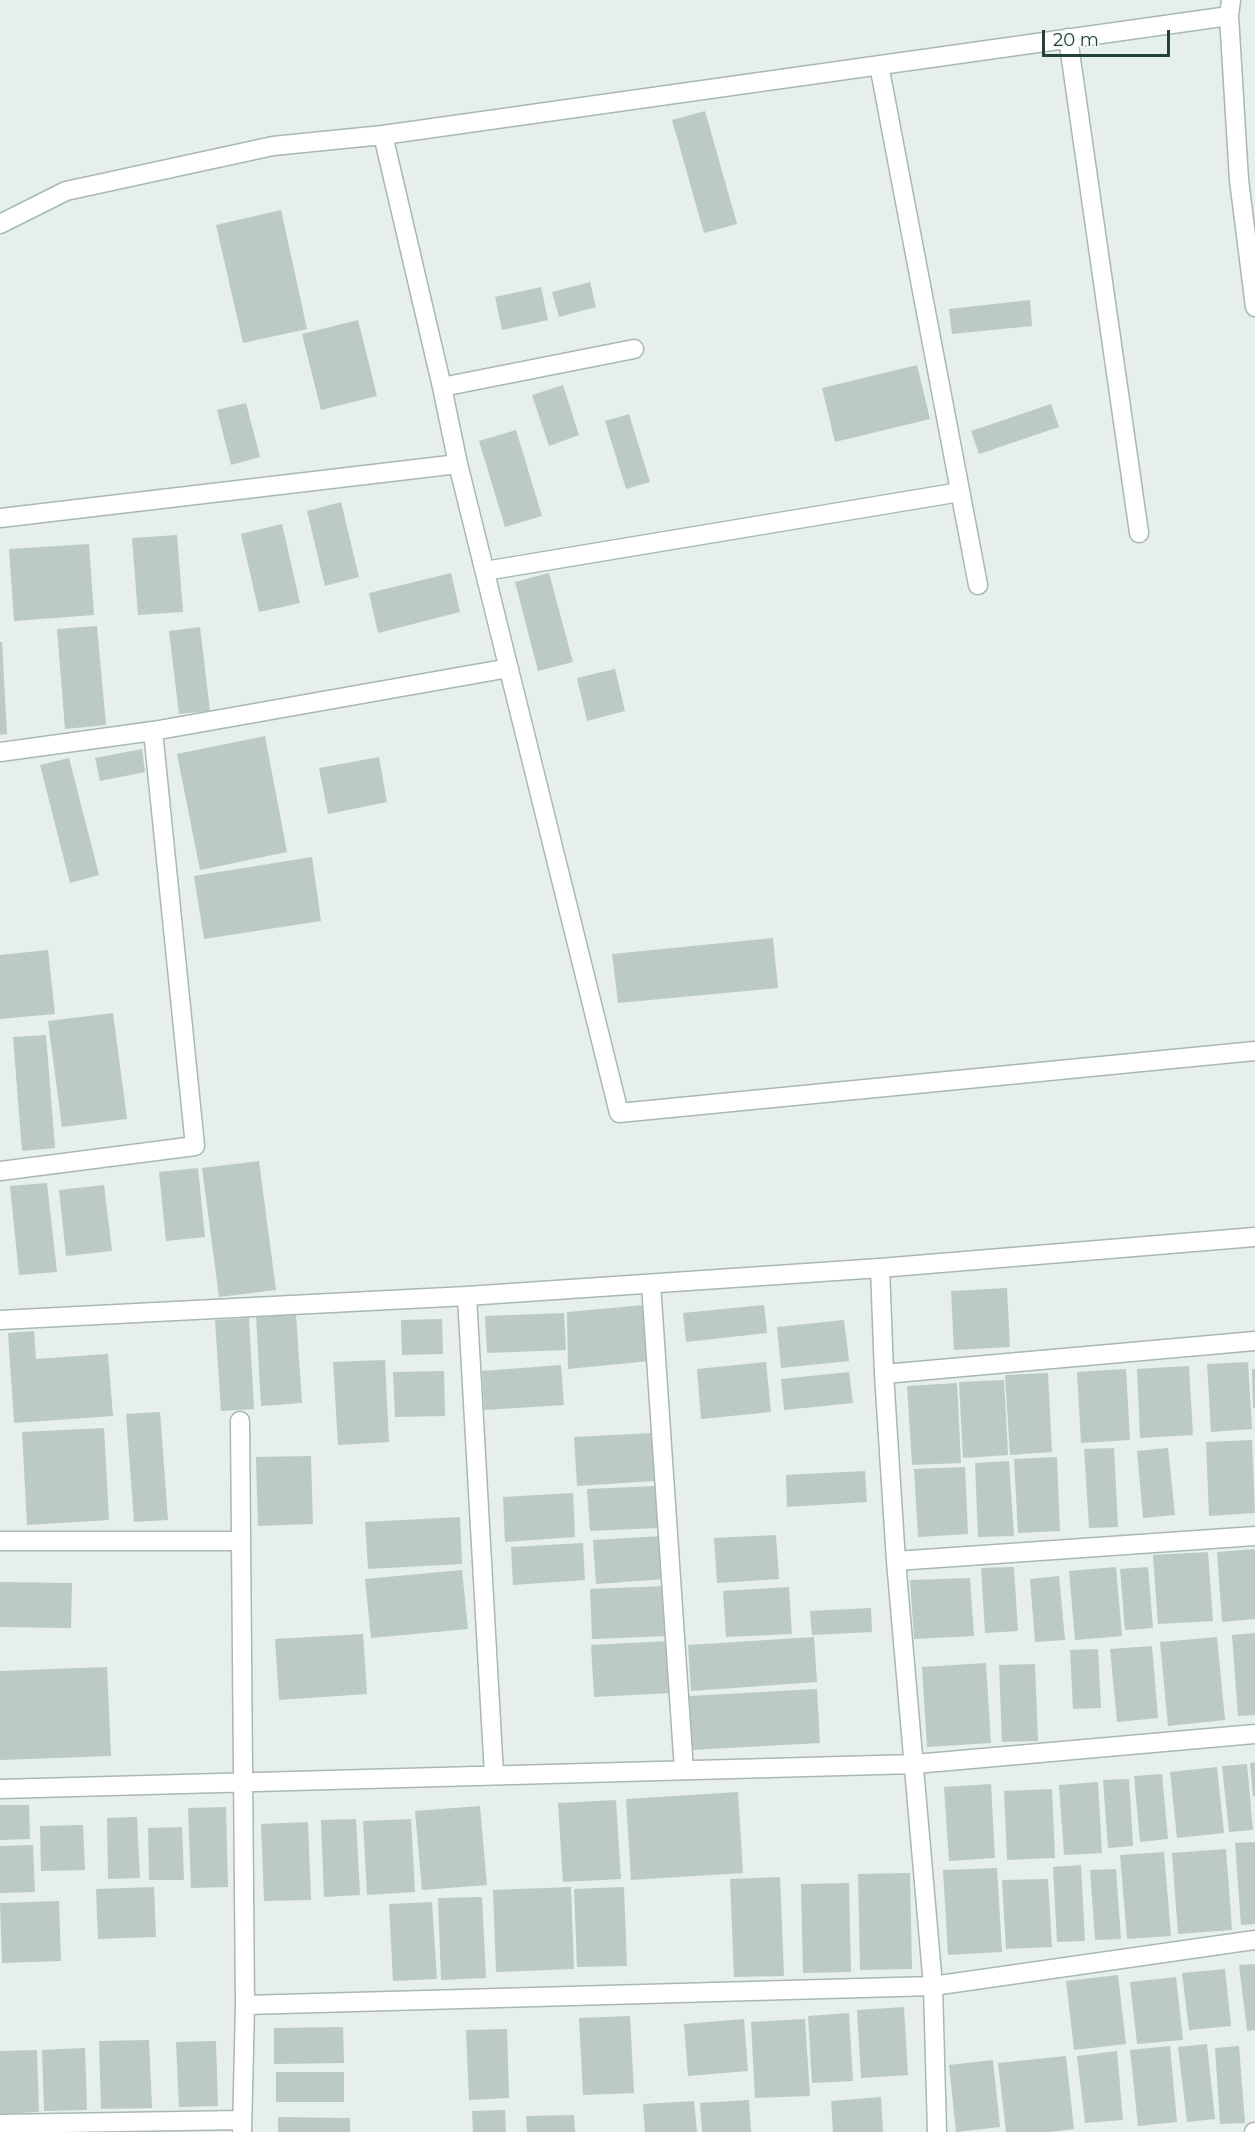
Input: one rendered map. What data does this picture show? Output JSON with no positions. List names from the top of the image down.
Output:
{
  "scale_bar": "20 m"
}
